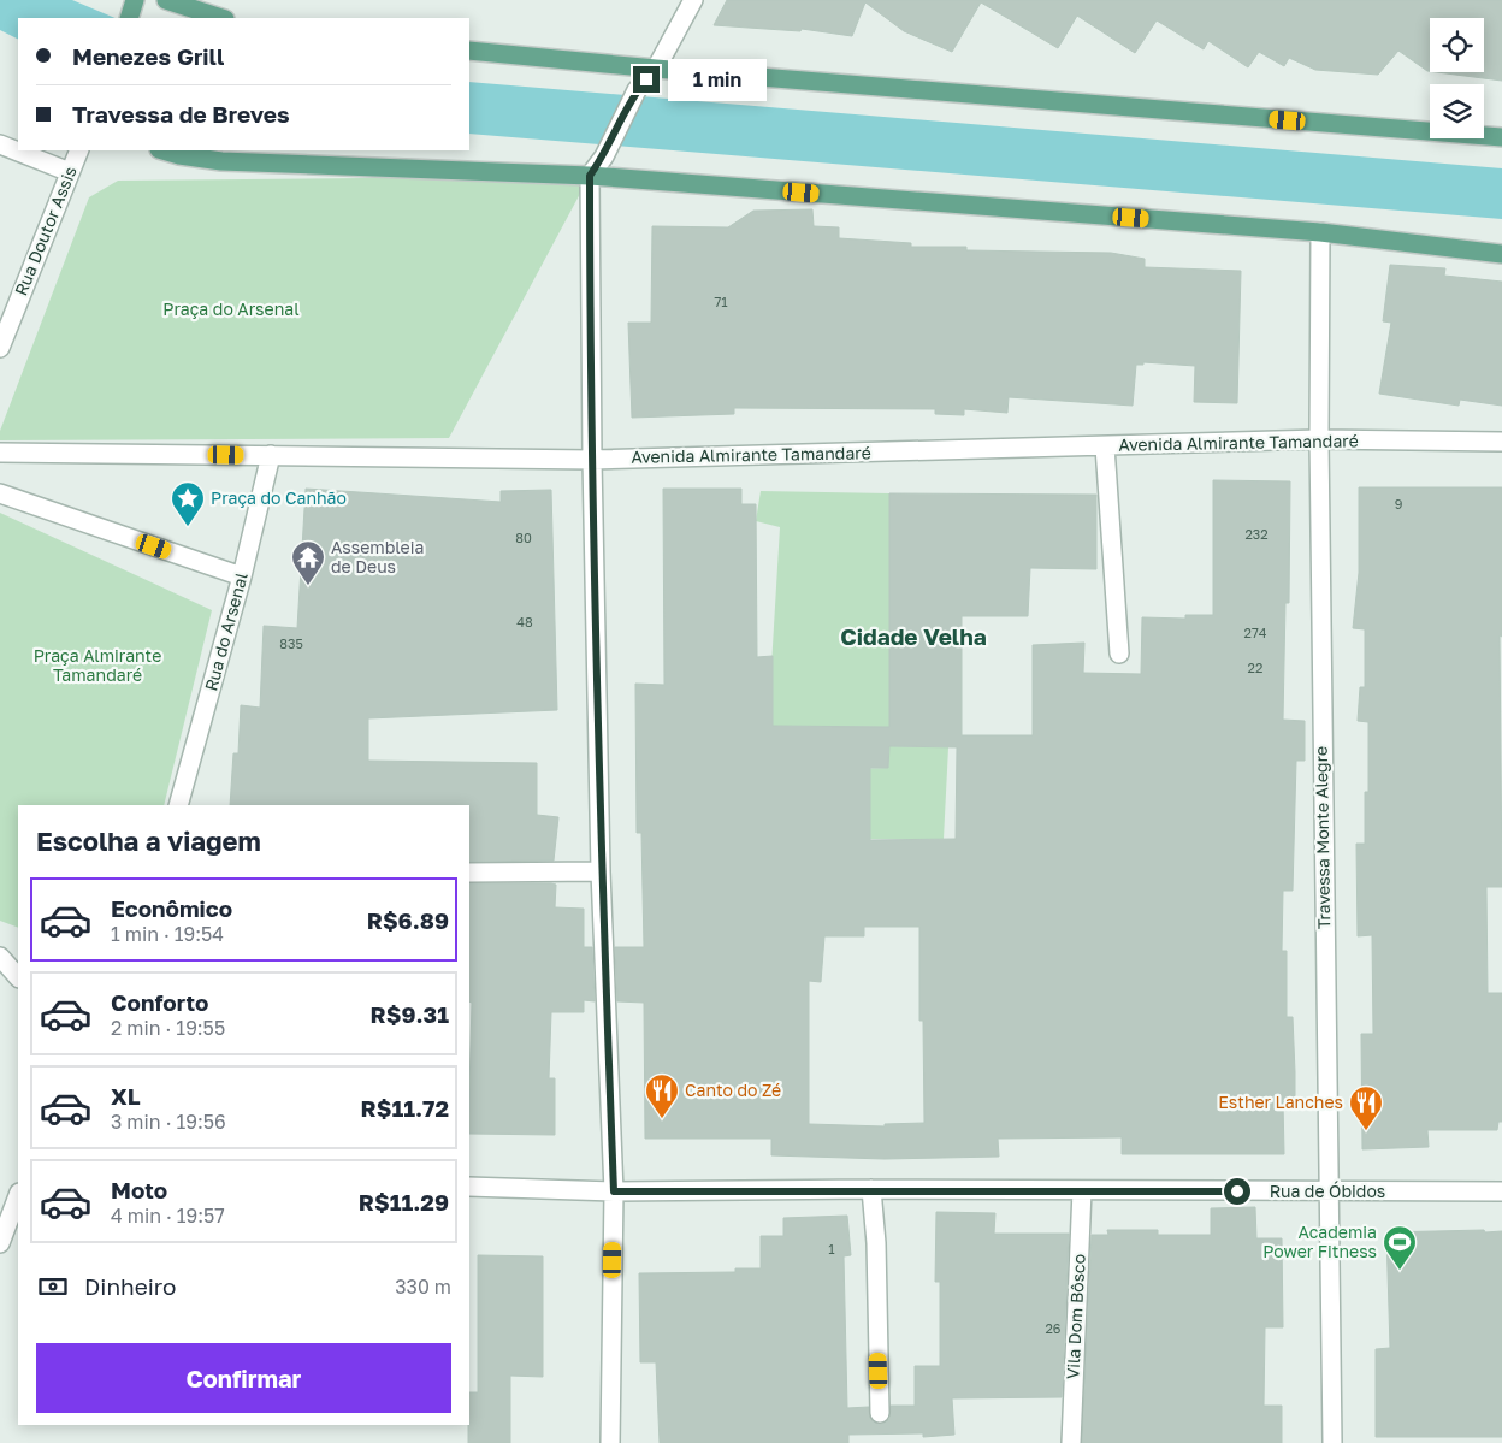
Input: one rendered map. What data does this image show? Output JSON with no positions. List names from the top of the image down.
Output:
{
  "streets": {
    "street": [
      "Rua Doutor Assis",
      "Avenida Almirante Tamandaré",
      "Rua do Arsenal",
      "Travessa Monte Alegre",
      "Rua de Óbidos",
      "Vila Dom Bôsco"
    ]
  },
  "crossings": [
    ["Avenida Almirante Tamandaré", "Rua do Arsenal"],
    ["Avenida Almirante Tamandaré", "Travessa Monte Alegre"],
    ["Travessa Monte Alegre", "Rua de Óbidos"],
    ["Rua de Óbidos", "Vila Dom Bôsco"]
  ],
  "districts": ["Cidade Velha"],
  "parks": ["Praça do Arsenal", "Praça Almirante Tamandaré"],
  "places": {
    "place": ["Praça do Canhão"],
    "temple": ["Assembleia de Deus"],
    "restaurant": ["Canto do Zé", "Esther Lanches"],
    "sports": ["Academia Power Fitness"]
  },
  "house_numbers": [
    "71",
    "9",
    "232",
    "80",
    "48",
    "274",
    "835",
    "22",
    "1",
    "26"
  ],
  "page": {
    "banner": ["Menezes Grill", "Travessa de Breves"],
    "bubble": "1 min",
    "heading": "Escolha a viagem",
    "list": [
      {
        "name": "Econômico",
        "note": "1 min · 19:54",
        "value": "R$6.89"
      },
      {
        "name": "Conforto",
        "note": "2 min · 19:55",
        "value": "R$9.31"
      },
      {
        "name": "XL",
        "note": "3 min · 19:56",
        "value": "R$11.72"
      },
      {
        "name": "Moto",
        "note": "4 min · 19:57",
        "value": "R$11.29"
      }
    ],
    "pay": ["Dinheiro", "330 m"],
    "buttons": "Confirmar"
  }
}
